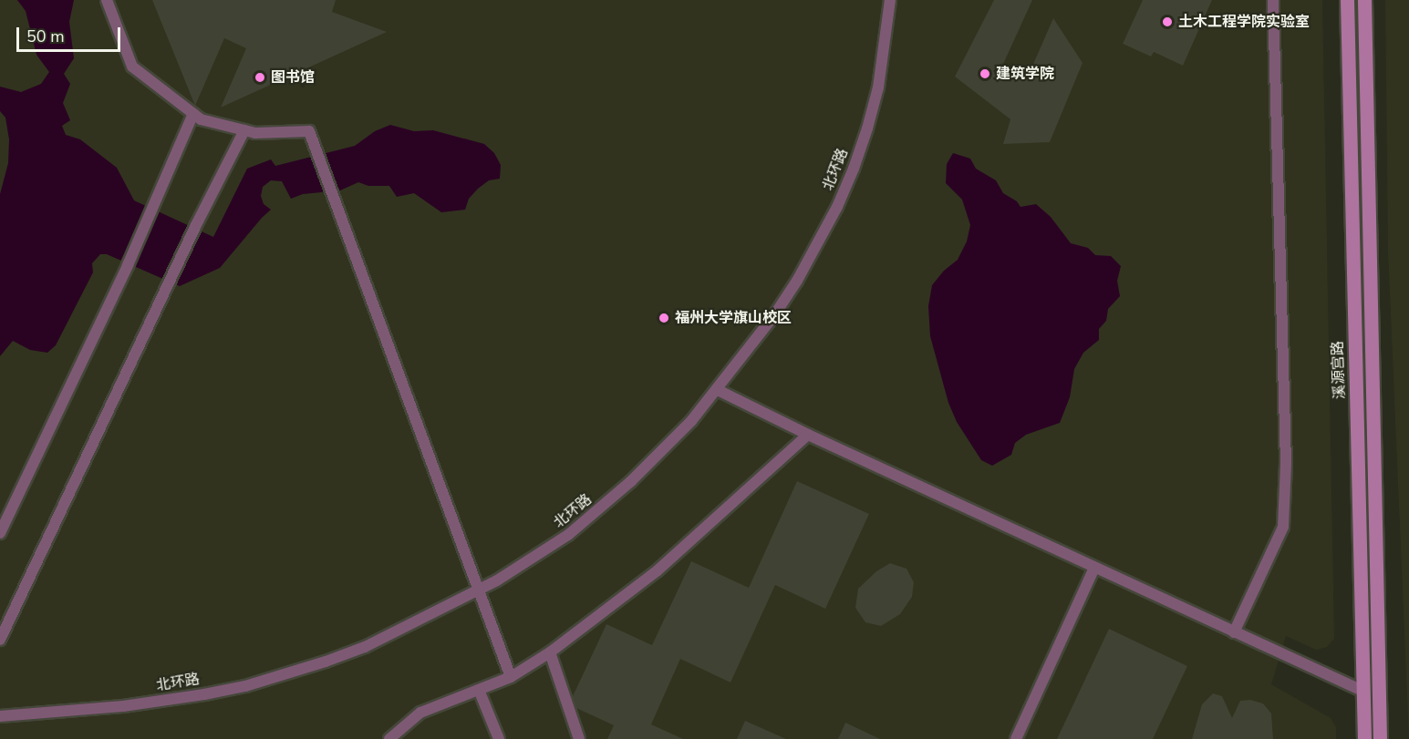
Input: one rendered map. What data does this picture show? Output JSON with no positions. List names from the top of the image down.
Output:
{
  "streets": {
    "main road": ["溪源宫路"],
    "street": ["北环路"]
  },
  "places": [
    "土木工程学院实验室",
    "建筑学院",
    "图书馆",
    "福州大学旗山校区"
  ],
  "scale_bar": "50 m"
}
